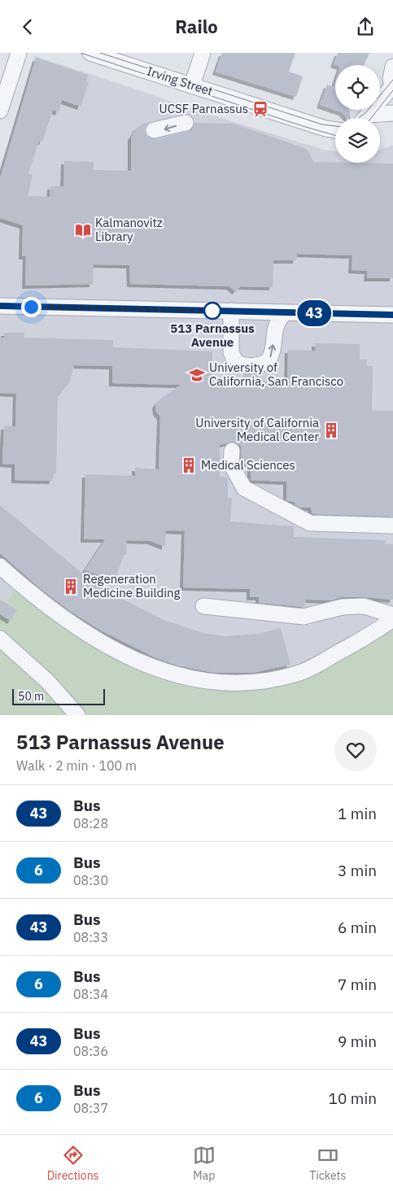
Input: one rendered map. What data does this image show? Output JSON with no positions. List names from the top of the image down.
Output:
{
  "streets": {
    "street": ["Irving Street"]
  },
  "places": {
    "station": ["UCSF Parnassus"],
    "library": ["Kalmanovitz Library"],
    "other": ["513 Parnassus Avenue"],
    "school or university": ["University of California, San Francisco"],
    "building": ["University of California Medical Center", "Medical Sciences", "Regeneration Medicine Building"]
  },
  "lines": ["bus line 43"],
  "scale_bar": "50 m",
  "page": {
    "header": "Railo",
    "on_map": "43",
    "scale": "50 m",
    "heading": ["513 Parnassus Avenue", "Walk · 2 min · 100 m"],
    "list": [
      {
        "mark": "43",
        "name": "Bus",
        "note": "08:28",
        "value": "1 min"
      },
      {
        "mark": "6",
        "name": "Bus",
        "note": "08:30",
        "value": "3 min"
      },
      {
        "mark": "43",
        "name": "Bus",
        "note": "08:33",
        "value": "6 min"
      },
      {
        "mark": "6",
        "name": "Bus",
        "note": "08:34",
        "value": "7 min"
      },
      {
        "mark": "43",
        "name": "Bus",
        "note": "08:36",
        "value": "9 min"
      },
      {
        "mark": "6",
        "name": "Bus",
        "note": "08:37",
        "value": "10 min"
      }
    ],
    "tabs": ["Directions", "Map", "Tickets"]
  }
}
